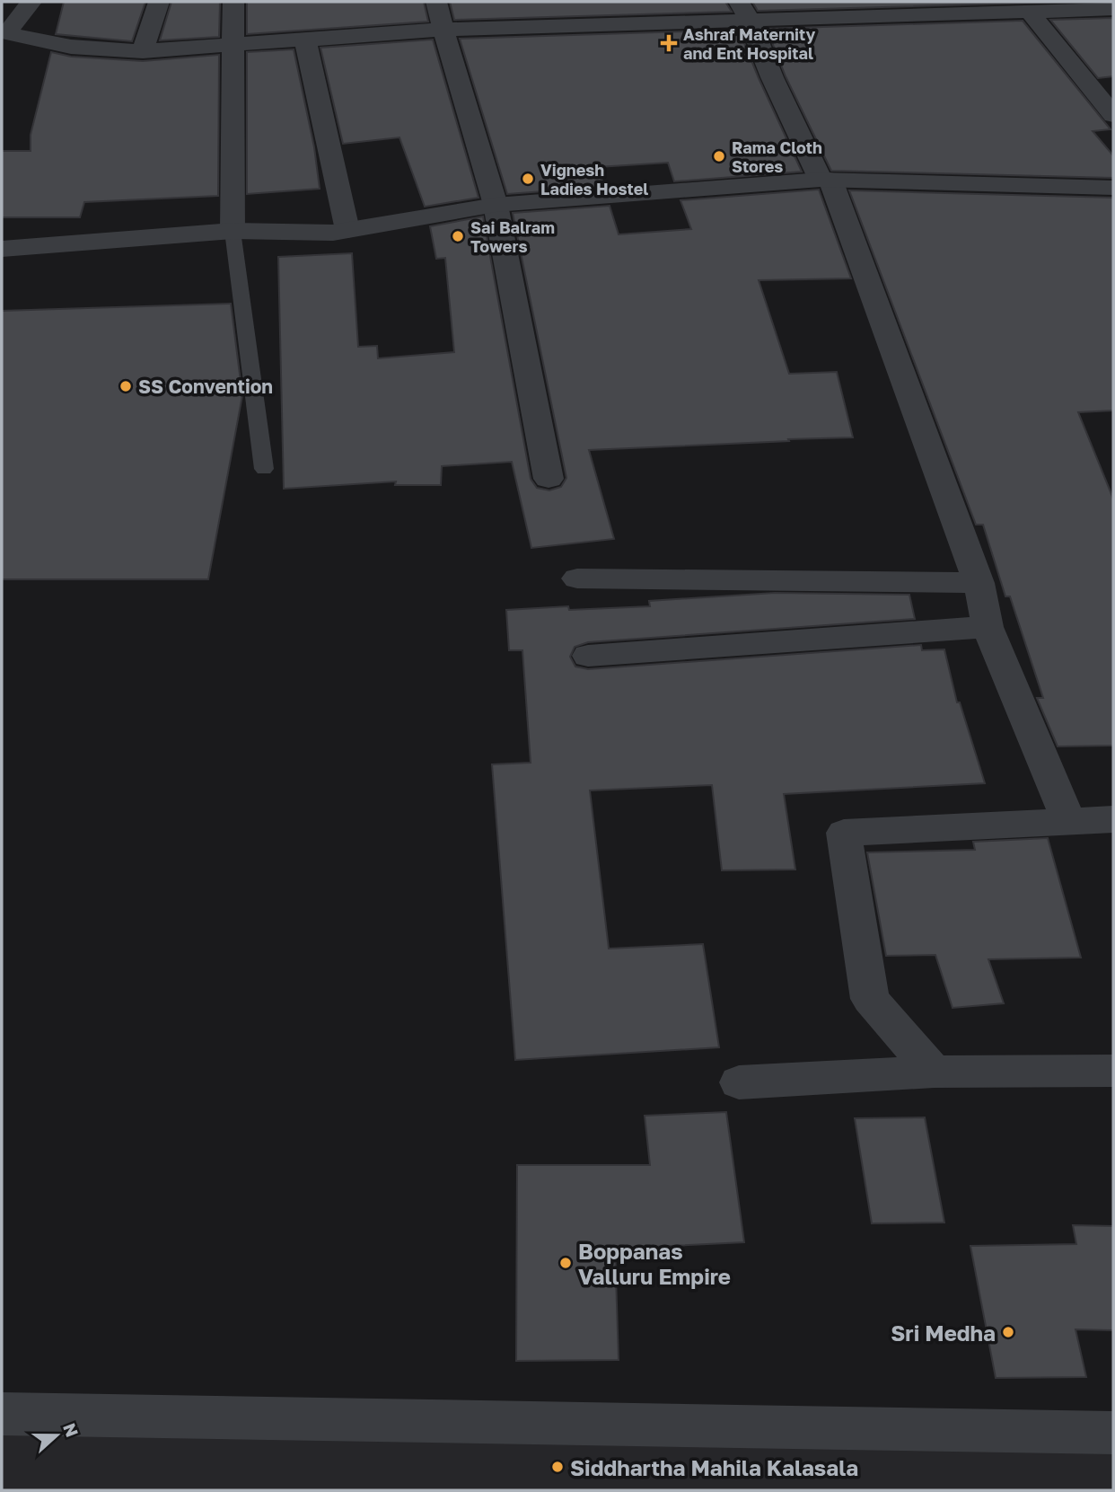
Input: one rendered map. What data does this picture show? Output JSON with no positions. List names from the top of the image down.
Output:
{
  "places": {
    "health": ["Ashraf Maternity and Ent Hospital"],
    "other": [
      "Rama Cloth Stores",
      "Vignesh Ladies Hostel",
      "Sai Balram Towers",
      "SS Convention",
      "Boppanas Valluru Empire",
      "Sri Medha",
      "Siddhartha Mahila Kalasala"
    ]
  },
  "north": "right"
}
